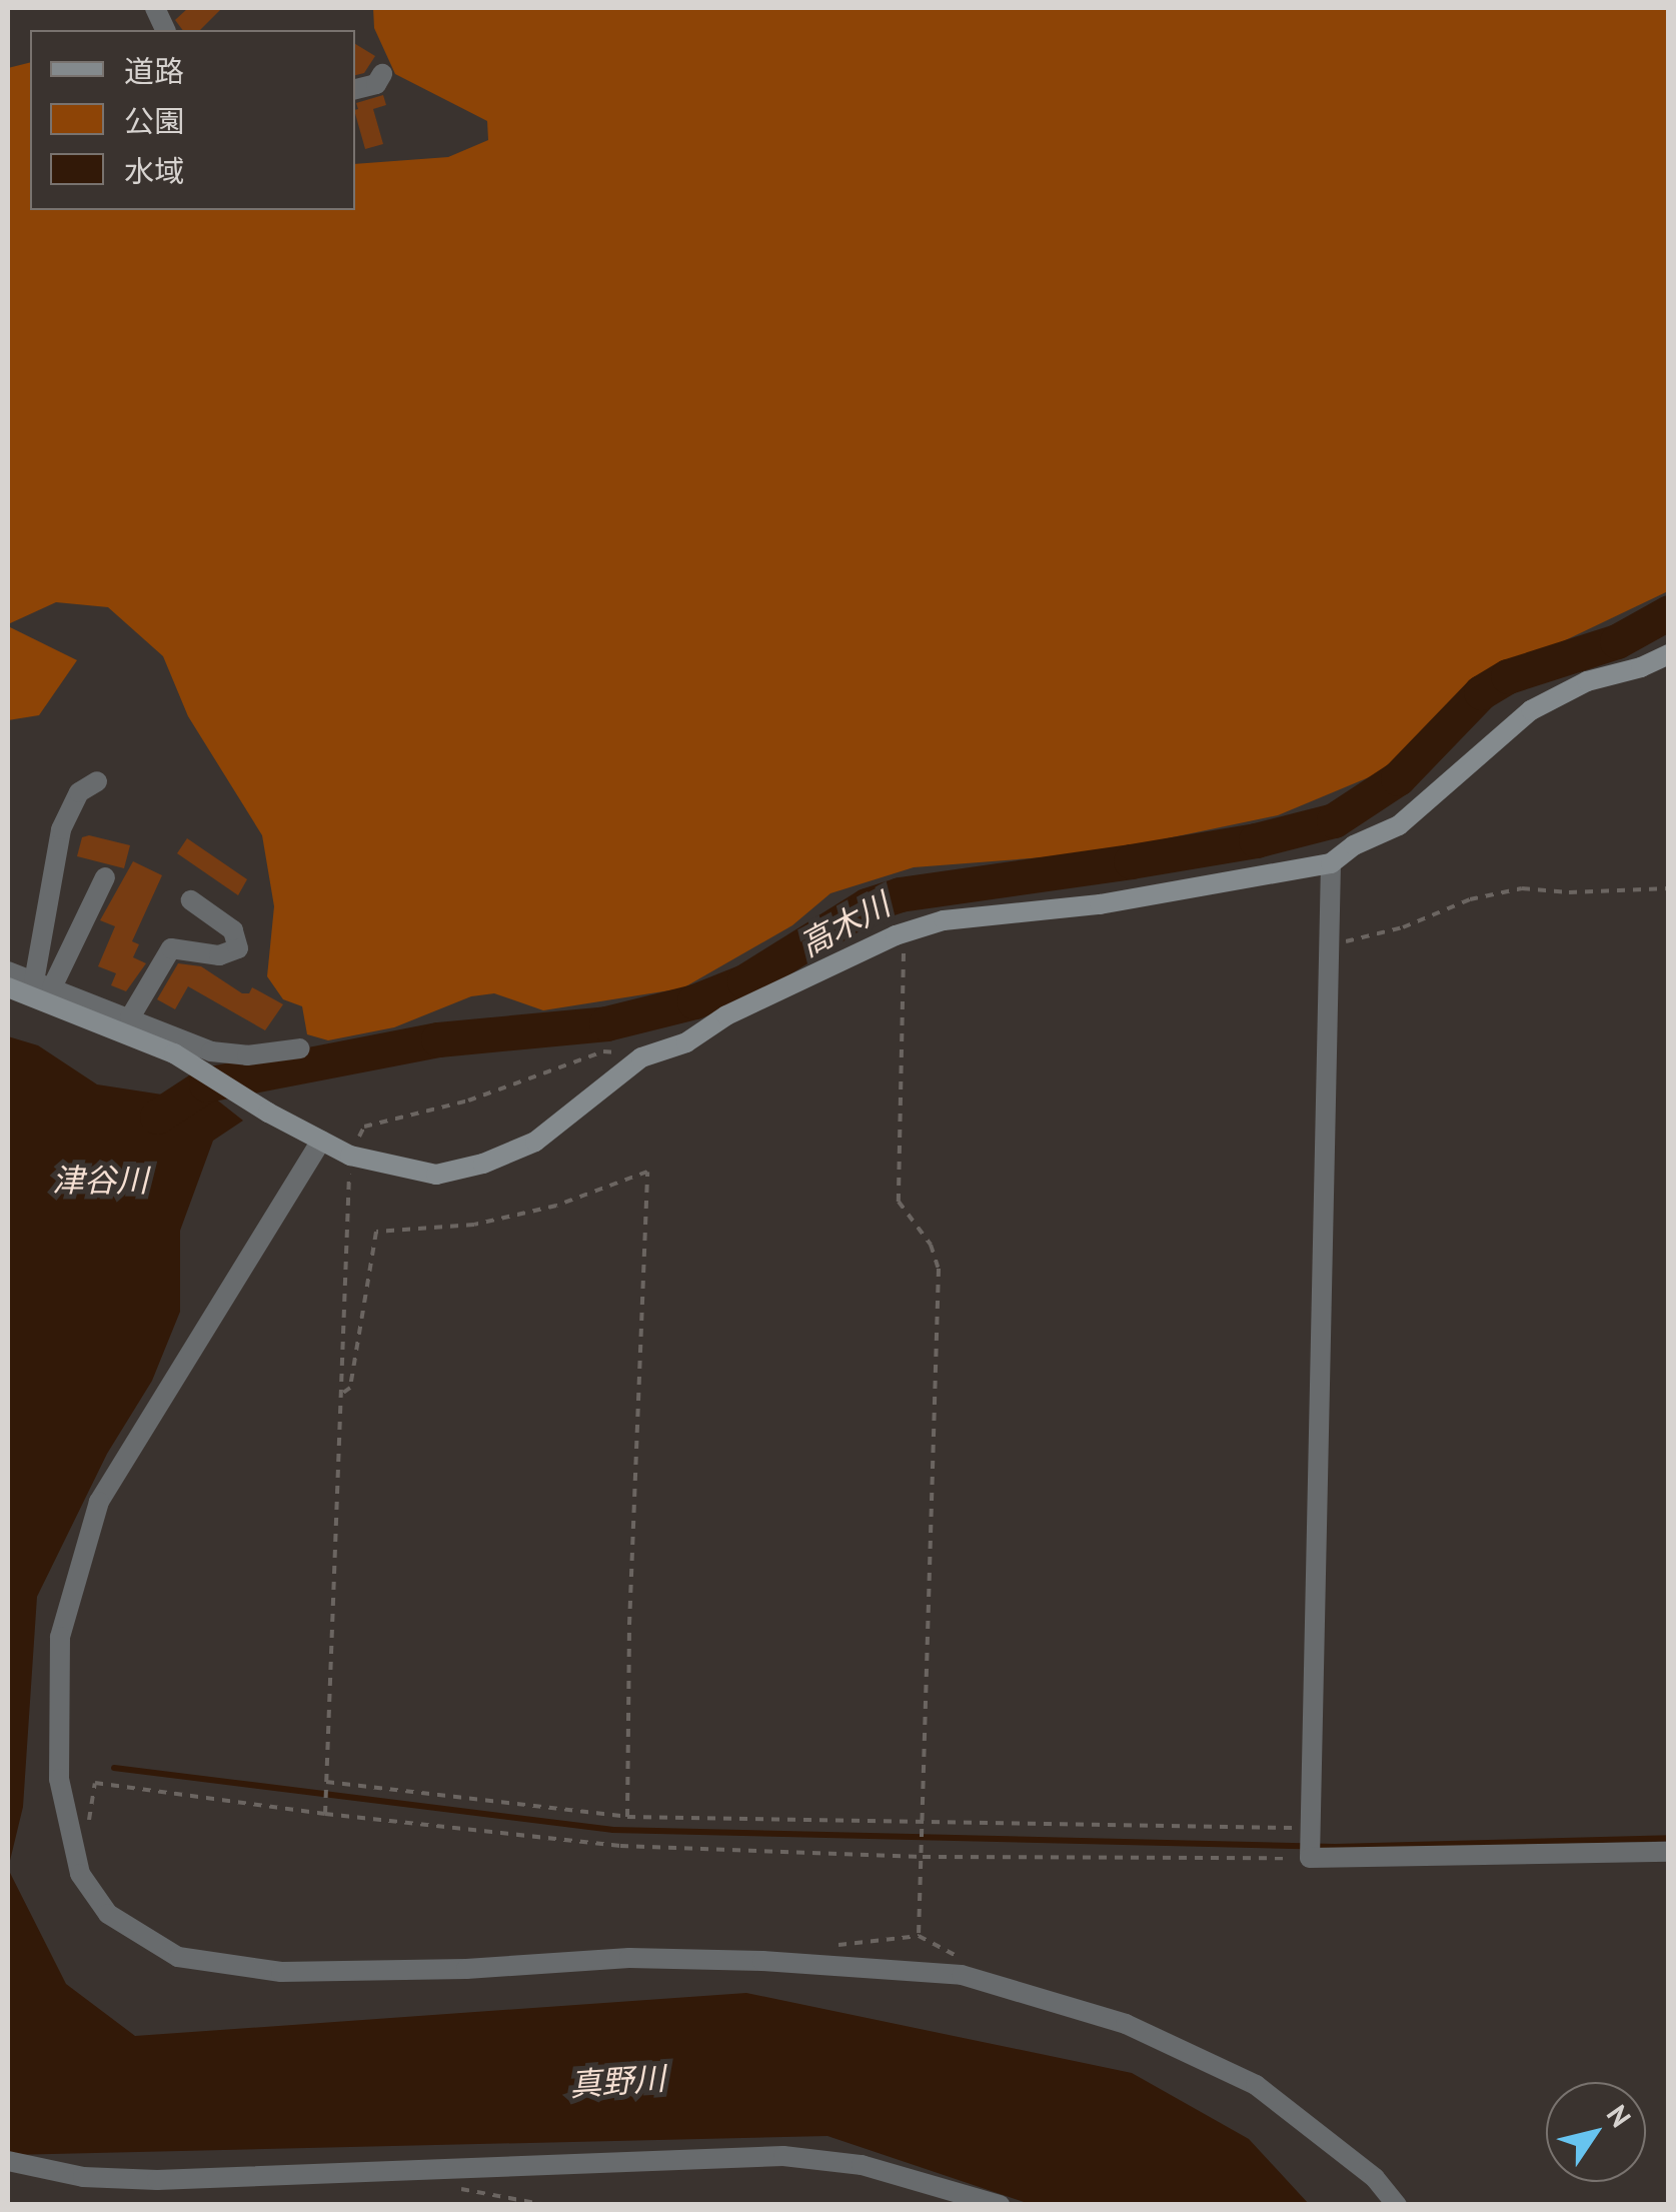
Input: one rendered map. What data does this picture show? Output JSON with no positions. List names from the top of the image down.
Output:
{
  "water": ["高木川", "津谷川", "真野川"],
  "legend": ["道路", "公園", "水域"],
  "north": "top right"
}
